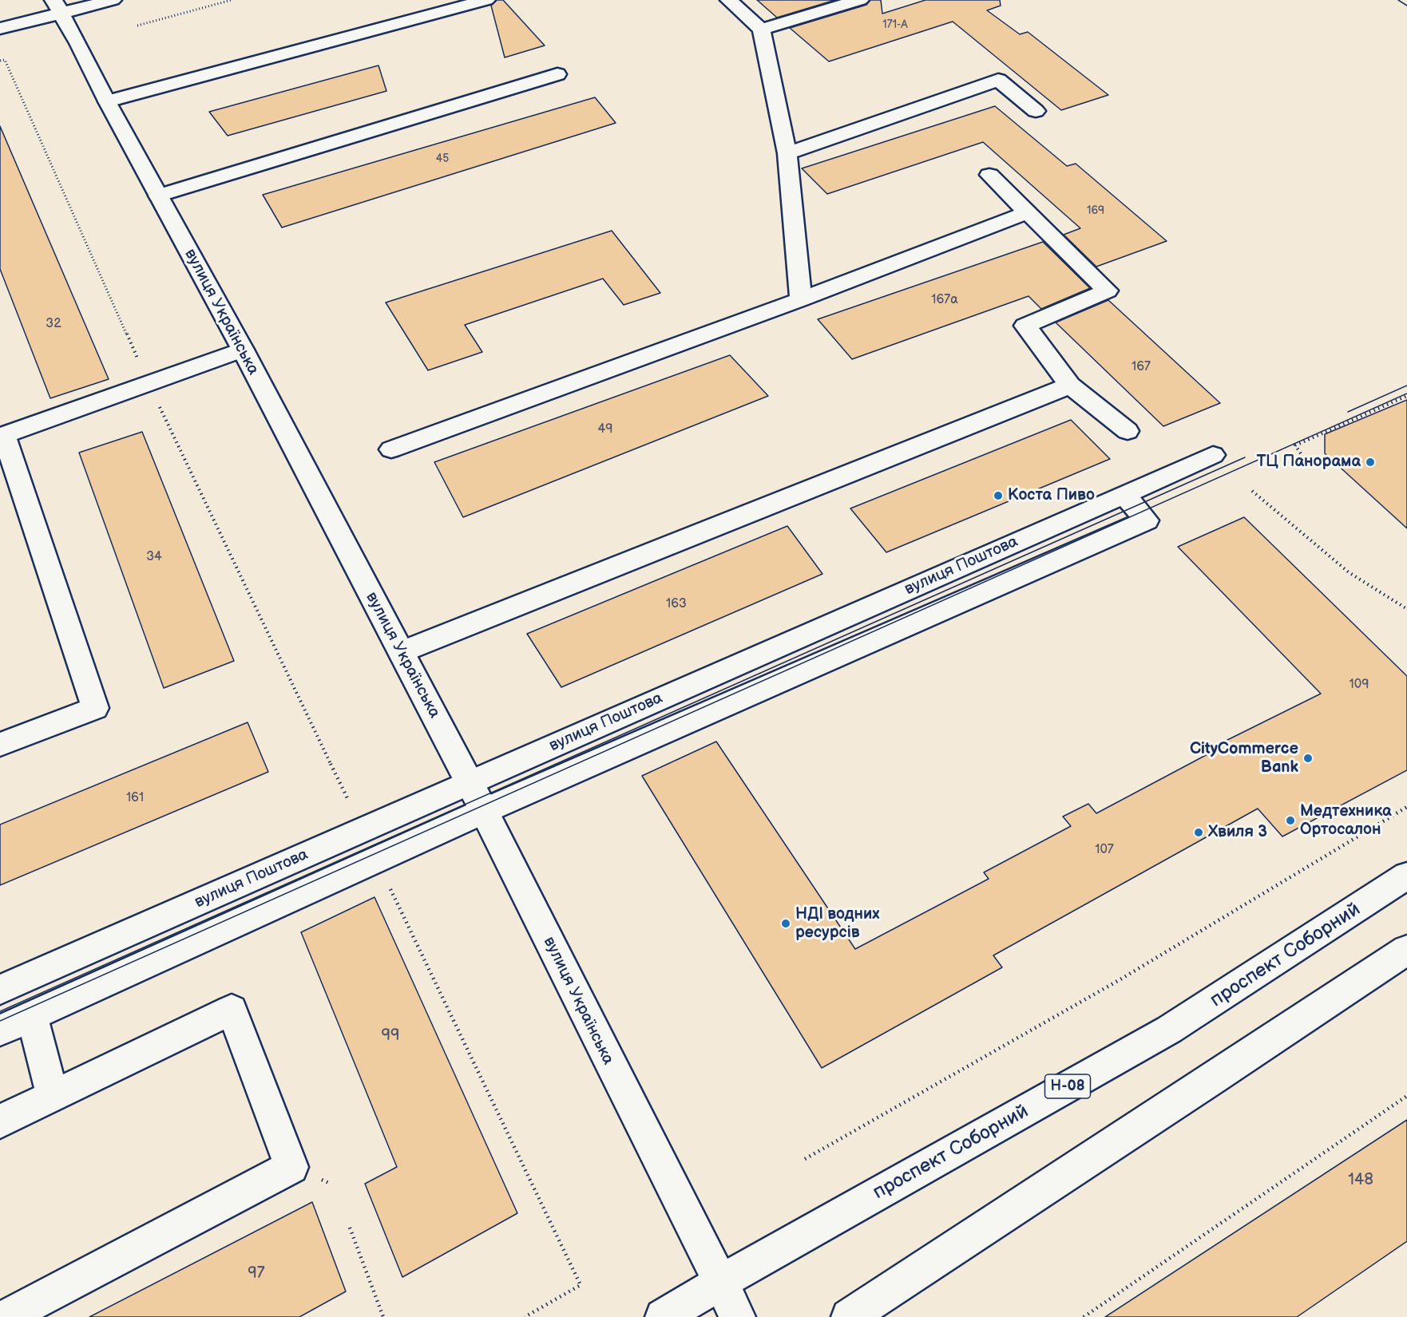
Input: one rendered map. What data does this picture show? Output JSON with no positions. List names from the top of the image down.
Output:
{
  "streets": {
    "main road": [
      "вулиця Українська",
      "вулиця Поштова",
      "проспект Соборний",
      "Н-08"
    ]
  },
  "crossings": [
    ["вулиця Українська", "вулиця Поштова"],
    ["вулиця Українська", "проспект Соборний"]
  ],
  "places": [
    "ТЦ Панорама",
    "Коста Пиво",
    "CityCommerce Bank",
    "Медтехника Ортосалон",
    "Хвиля 3",
    "НДІ водних ресурсів"
  ],
  "house_numbers": [
    "171-А",
    "45",
    "169",
    "167а",
    "32",
    "167",
    "49",
    "34",
    "163",
    "109",
    "161",
    "107",
    "99",
    "148",
    "97"
  ]
}
